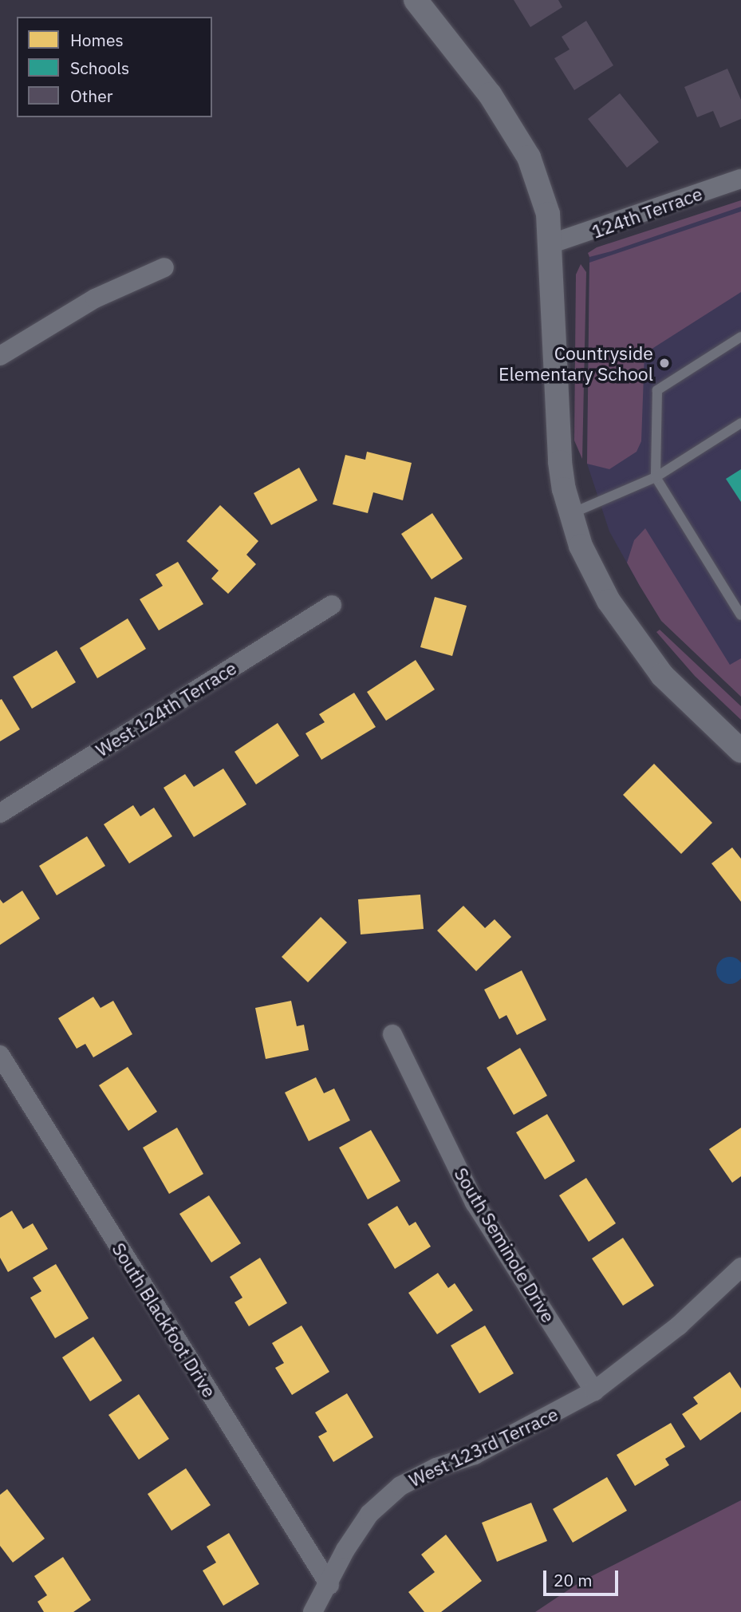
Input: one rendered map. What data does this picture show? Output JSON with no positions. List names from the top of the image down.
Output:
{
  "streets": {
    "street": [
      "124th Terrace",
      "West 124th Terrace",
      "South Seminole Drive",
      "South Blackfoot Drive",
      "West 123rd Terrace"
    ]
  },
  "crossings": [
    ["South Seminole Drive", "West 123rd Terrace"],
    ["South Blackfoot Drive", "West 123rd Terrace"]
  ],
  "places": ["Countryside Elementary School"],
  "legend": ["Homes", "Schools", "Other"],
  "scale_bar": "20 m"
}
